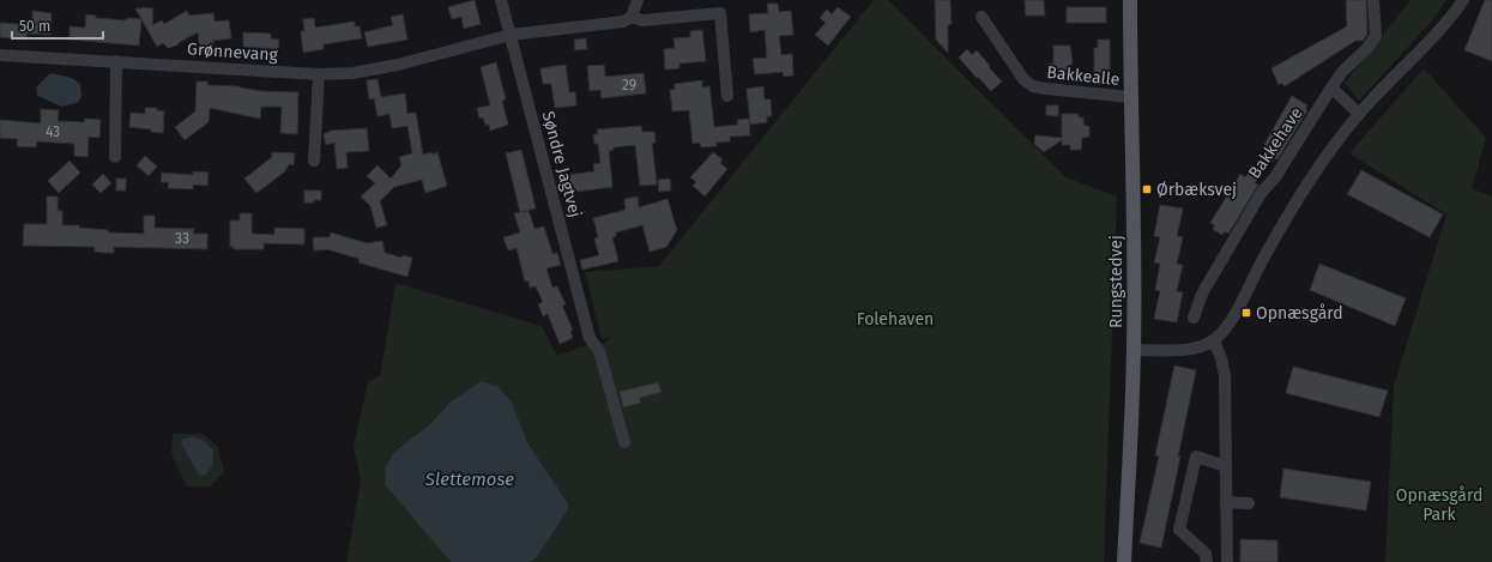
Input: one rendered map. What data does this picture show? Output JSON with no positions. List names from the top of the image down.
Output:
{
  "streets": {
    "main road": ["Rungstedvej"],
    "street": [
      "Grønnevang",
      "Bakkealle",
      "Bakkehave",
      "Søndre Jagtvej"
    ]
  },
  "crossings": [
    ["Grønnevang", "Søndre Jagtvej"],
    ["Bakkealle", "Rungstedvej"]
  ],
  "water": ["Slettemose"],
  "parks": ["Folehaven", "Opnæsgård Park"],
  "places": {
    "transit": ["Ørbæksvej", "Opnæsgård"]
  },
  "house_numbers": ["29", "43", "33"],
  "scale_bar": "50 m"
}
